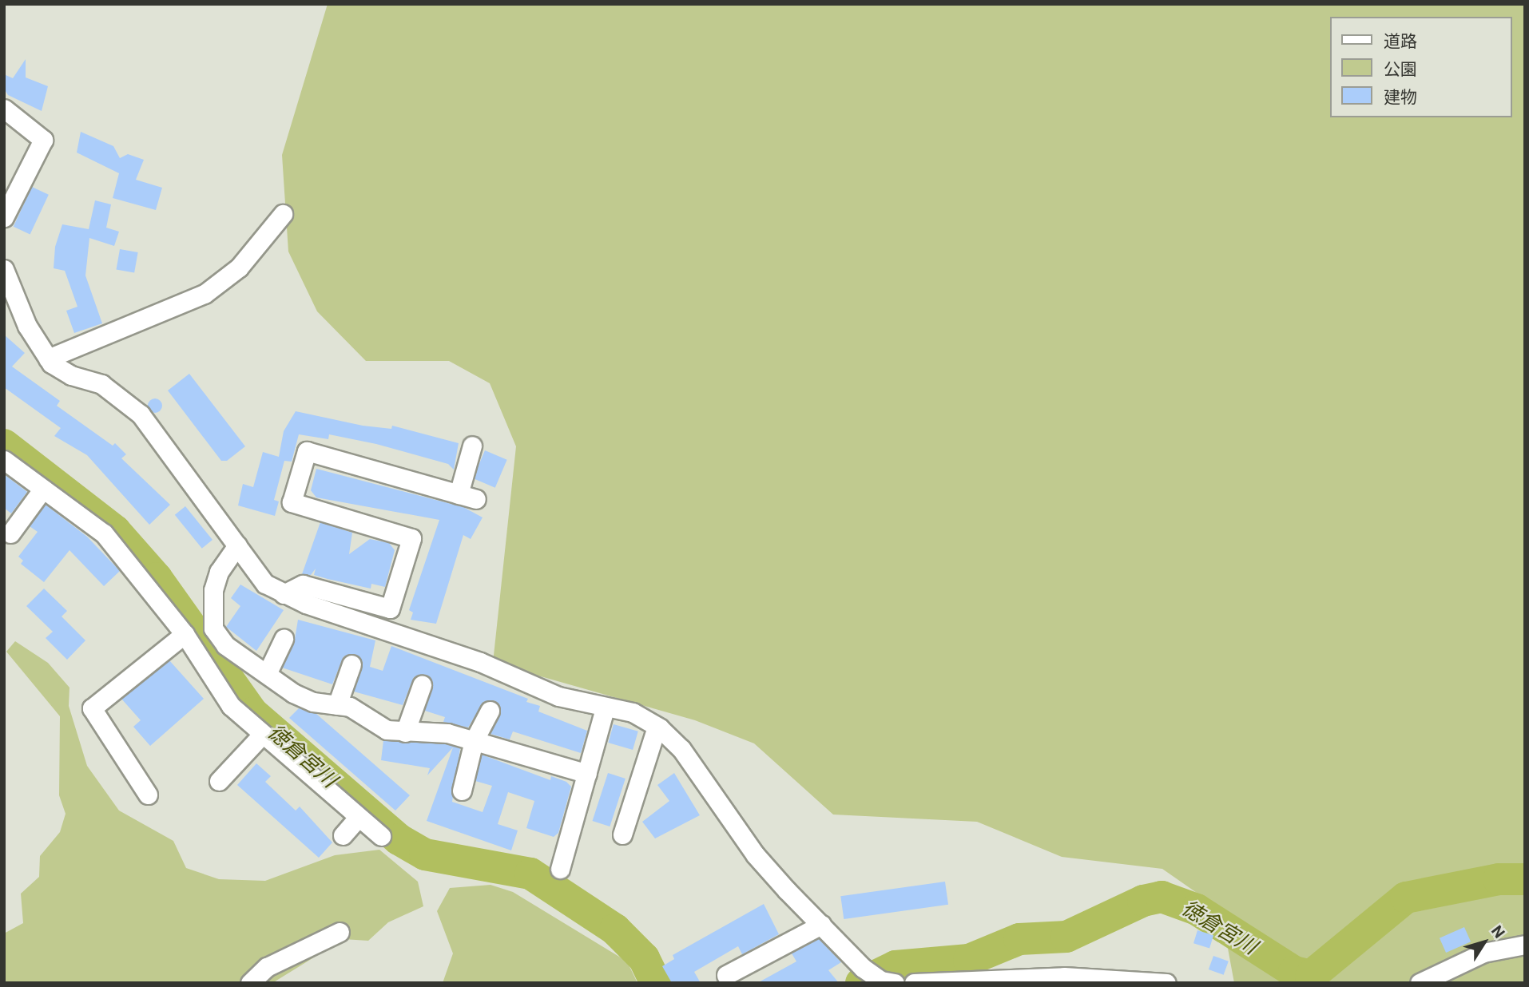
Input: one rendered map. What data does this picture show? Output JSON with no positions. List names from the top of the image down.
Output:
{
  "water": ["徳倉宮川"],
  "legend": ["道路", "公園", "建物"],
  "north": "top right"
}
